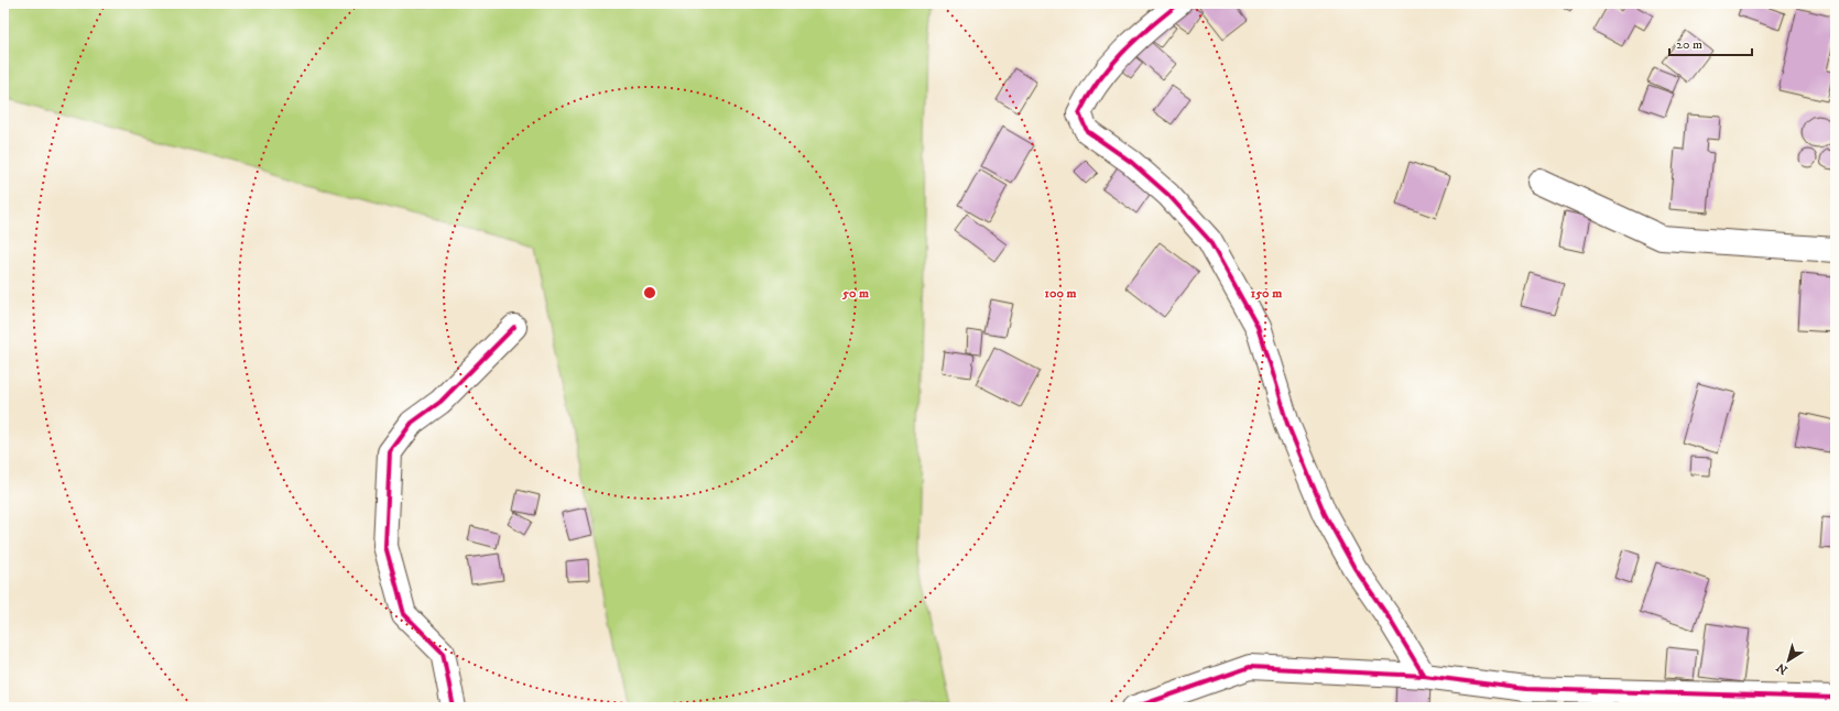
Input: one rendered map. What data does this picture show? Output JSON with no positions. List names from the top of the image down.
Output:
{
  "scale_bar": "20 m",
  "north": "bottom left",
  "rings": ["50 m", "100 m", "150 m"]
}
